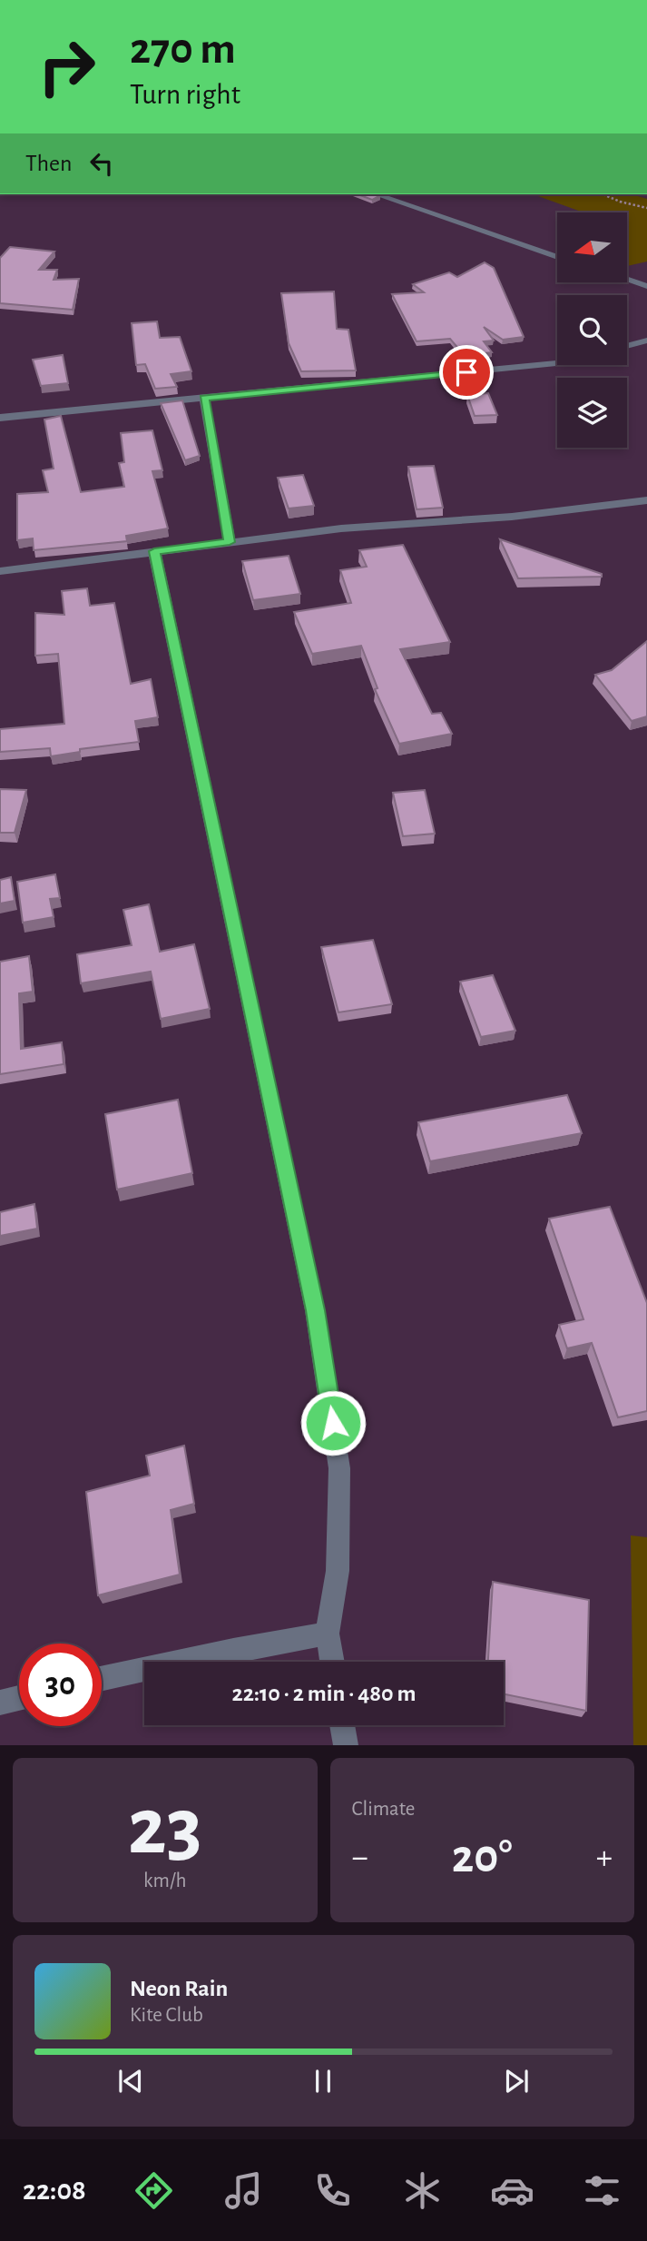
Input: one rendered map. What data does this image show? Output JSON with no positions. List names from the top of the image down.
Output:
{
  "north": "left",
  "page": {
    "turn": ["270 m", "Turn right"],
    "then": "Then",
    "limit": "30",
    "trip": "22:10 · 2 min · 480 m",
    "tile": [
      ["23", "km/h"],
      "Climate"
    ],
    "heat": ["−", "20°", "+"],
    "song": ["Neon Rain", "Kite Club"],
    "tabs": "22:08"
  }
}
